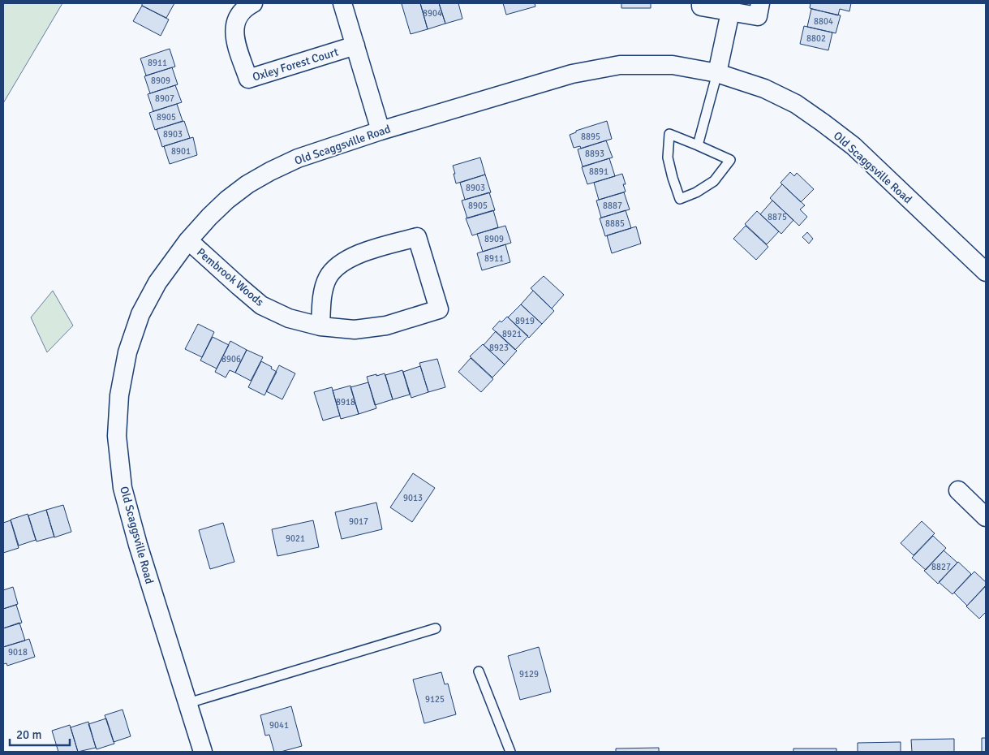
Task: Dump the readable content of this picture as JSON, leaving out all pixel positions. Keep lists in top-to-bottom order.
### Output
{
  "streets": {
    "street": ["Oxley Forest Court", "Old Scaggsville Road", "Pembrook Woods"]
  },
  "crossings": [
    ["Old Scaggsville Road", "Pembrook Woods"]
  ],
  "house_numbers": [
    "8904",
    "8804",
    "8802",
    "8911",
    "8909",
    "8907",
    "8905",
    "8903",
    "8895",
    "8901",
    "8893",
    "8891",
    "8903",
    "8905",
    "8887",
    "8875",
    "8885",
    "8909",
    "8911",
    "8919",
    "8921",
    "8923",
    "8906",
    "8918",
    "9013",
    "9017",
    "9021",
    "8827",
    "9018",
    "9129",
    "9125",
    "9041"
  ],
  "scale_bar": "20 m"
}
